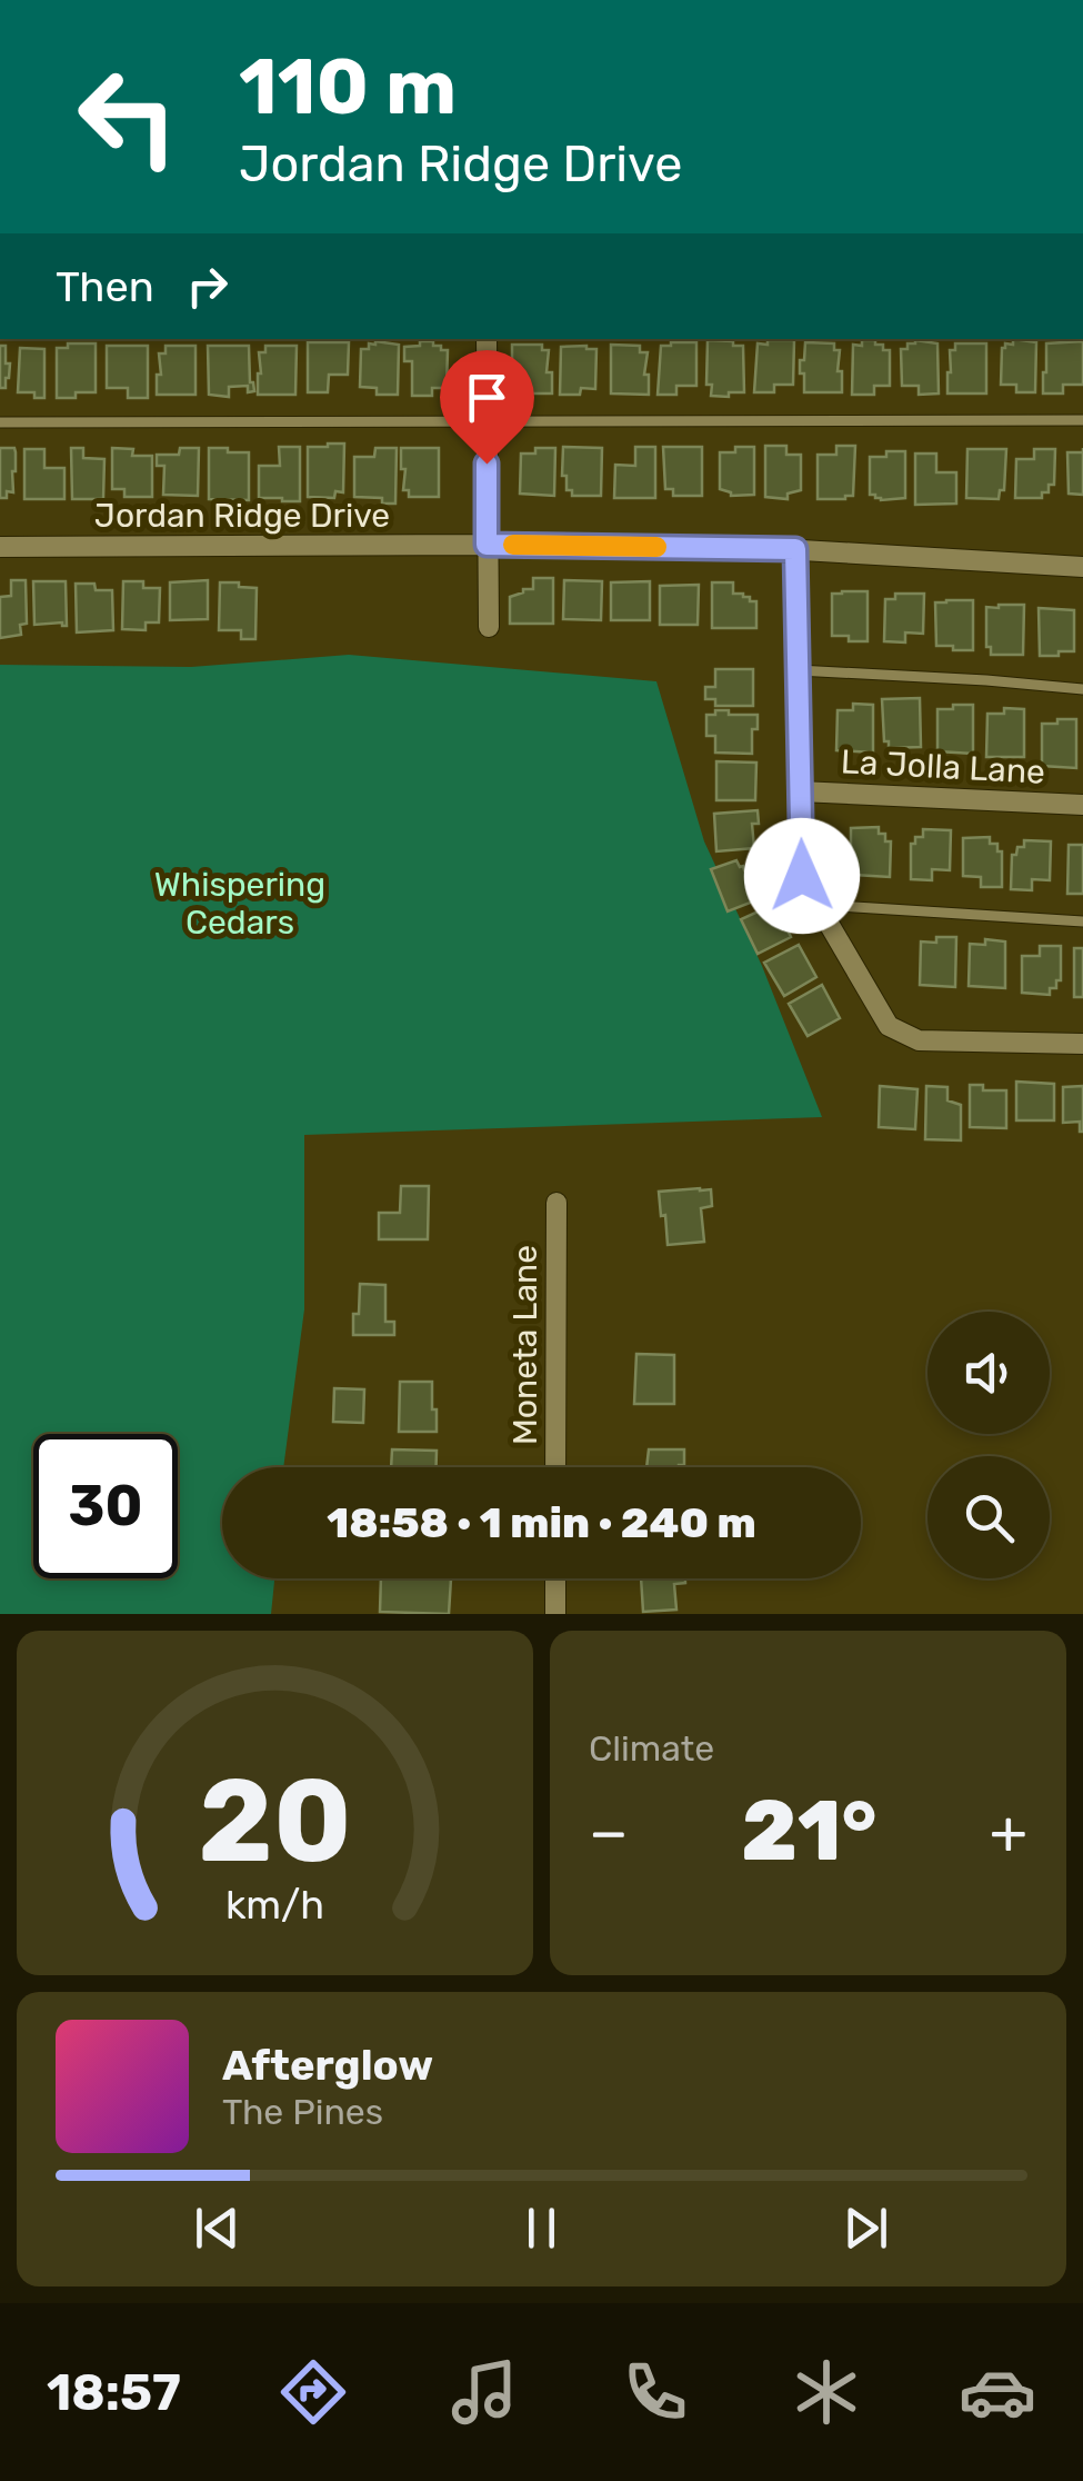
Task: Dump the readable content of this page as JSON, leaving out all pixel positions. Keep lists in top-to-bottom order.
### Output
{
  "streets": {
    "street": ["Jordan Ridge Drive", "La Jolla Lane", "Moneta Lane"]
  },
  "parks": ["Whispering Cedars"],
  "page": {
    "turn": ["110 m", "Jordan Ridge Drive"],
    "then": "Then",
    "limit": "30",
    "trip": "18:58 · 1 min · 240 m",
    "tile": "Climate",
    "heat": ["−", "21°", "+"],
    "song": ["Afterglow", "The Pines"],
    "tabs": "18:57",
    "gauge": ["20", "km/h"]
  }
}
